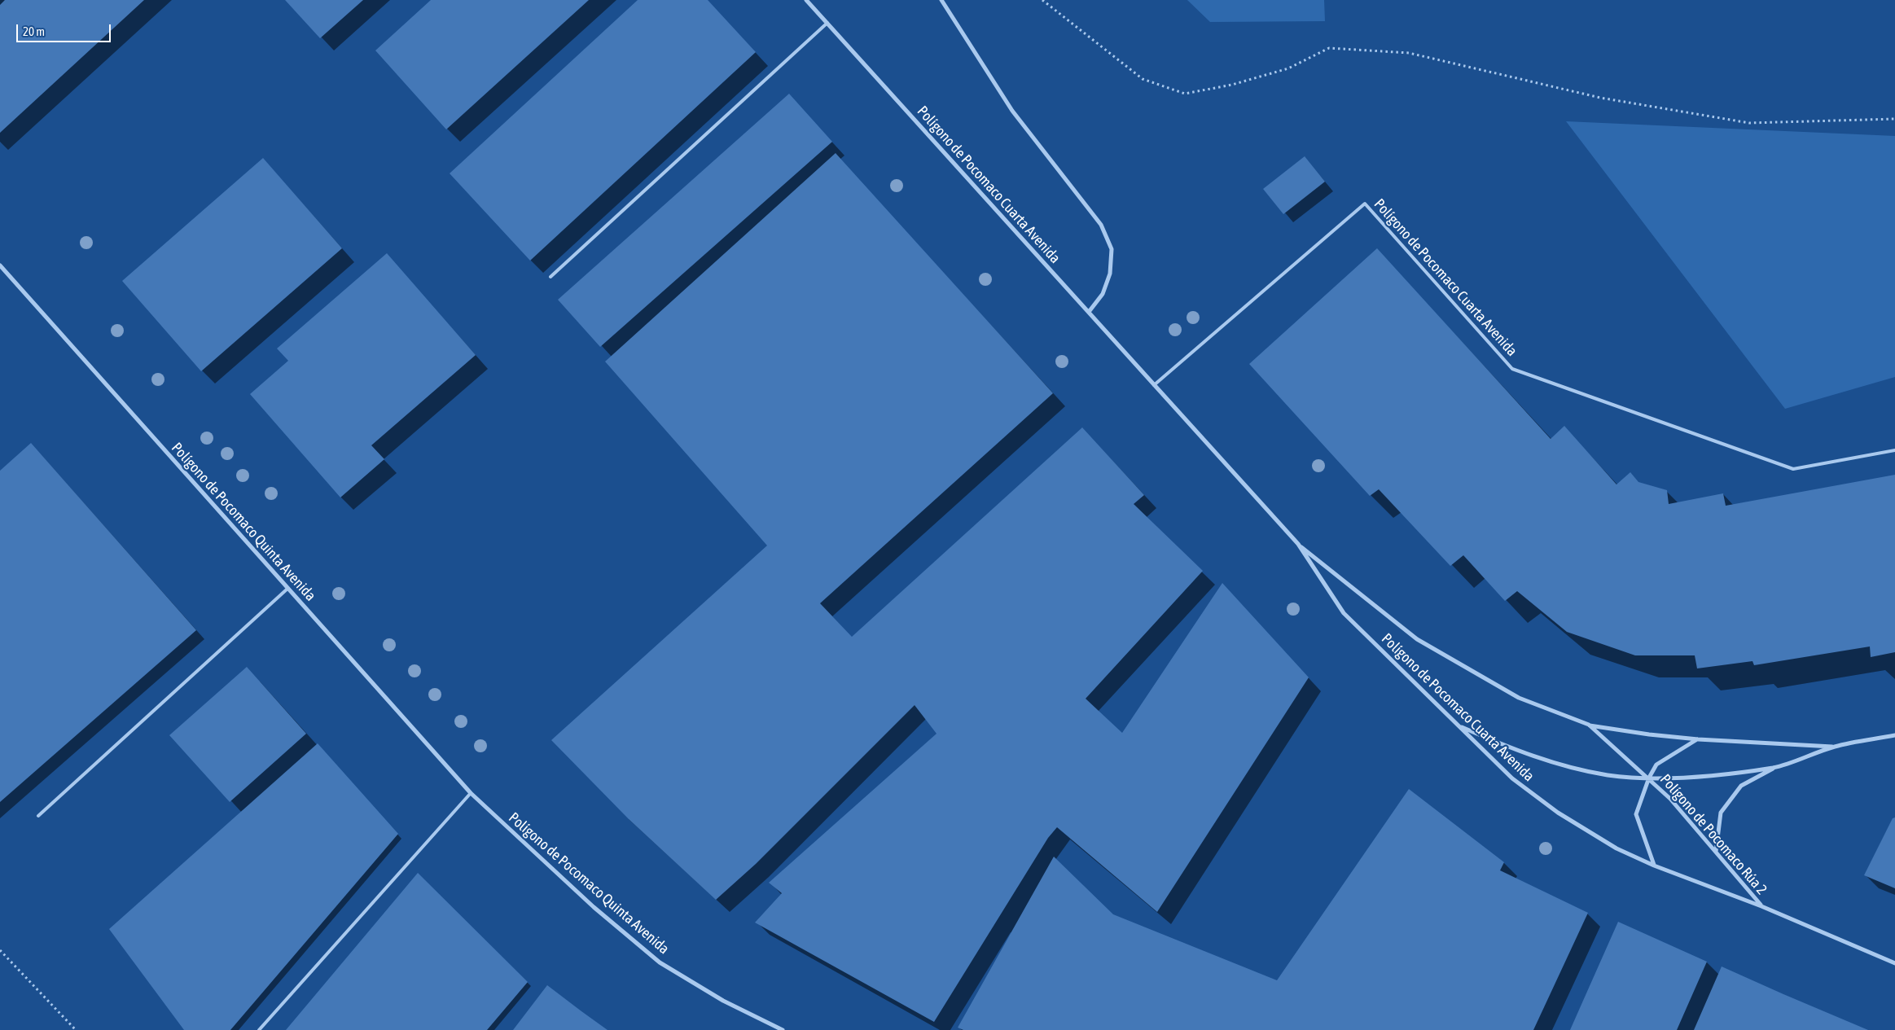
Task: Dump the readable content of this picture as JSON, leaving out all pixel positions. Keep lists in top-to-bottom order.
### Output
{
  "streets": {
    "street": ["Polígono de Pocomaco Cuarta Avenida", "Polígono de Pocomaco Quinta Avenida", "Polígono de Pocomaco Rúa 2"]
  },
  "crossings": [
    ["Polígono de Pocomaco Cuarta Avenida", "Polígono de Pocomaco Rúa 2"]
  ],
  "scale_bar": "20 m"
}
